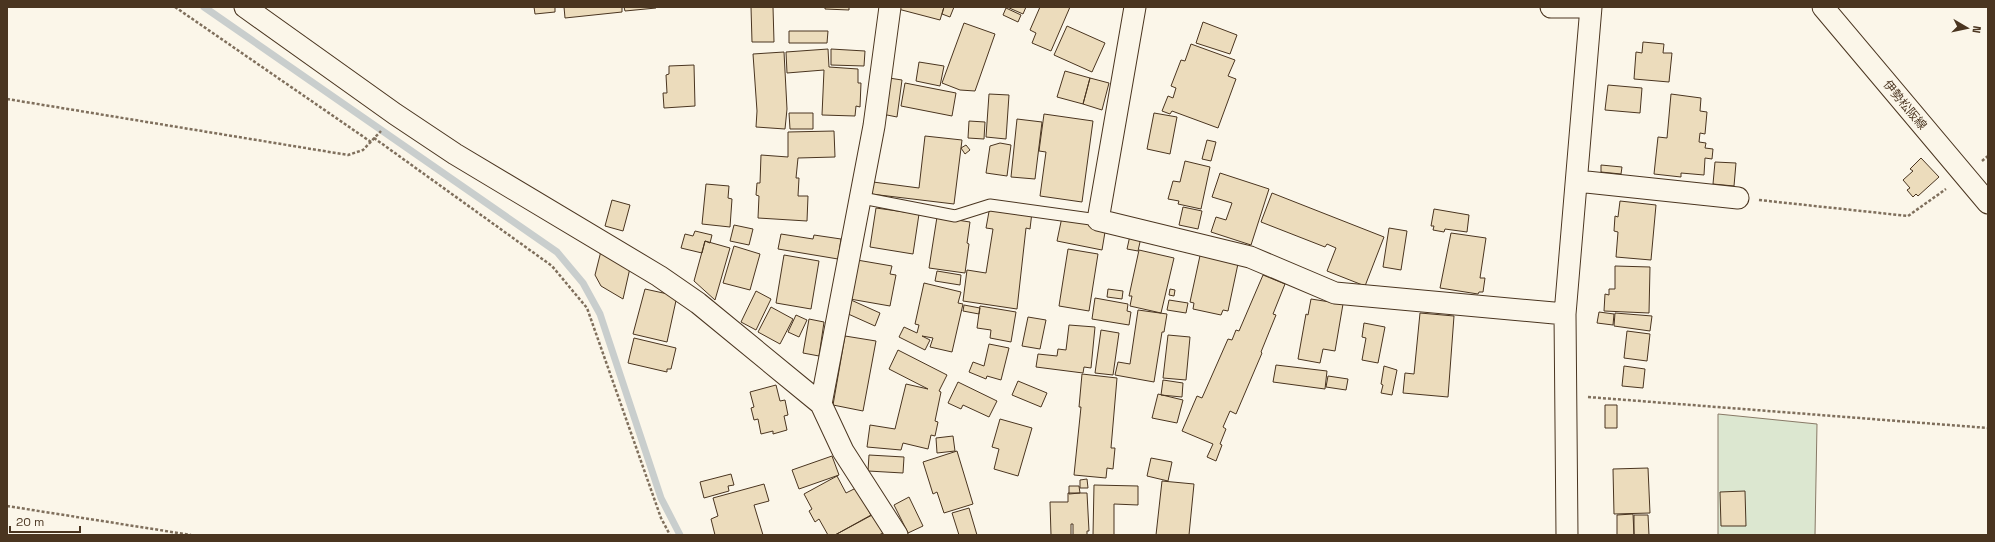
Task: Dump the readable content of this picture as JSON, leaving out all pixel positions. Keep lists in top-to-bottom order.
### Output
{
  "streets": {
    "street": ["伊勢松阪線"]
  },
  "scale_bar": "20 m",
  "north": "right"
}
